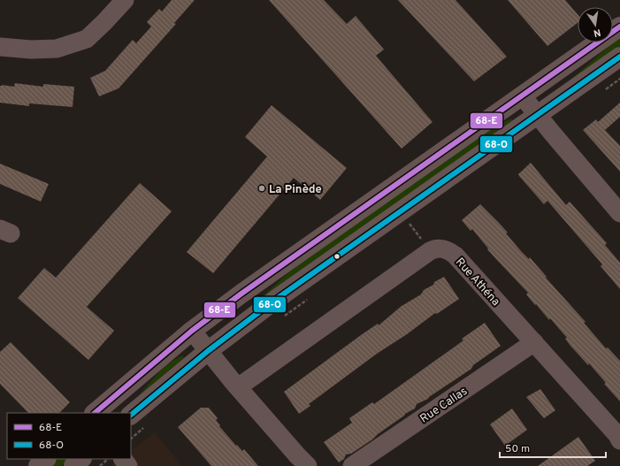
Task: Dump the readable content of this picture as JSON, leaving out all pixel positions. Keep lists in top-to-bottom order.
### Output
{
  "streets": {
    "street": ["Rue Athéna", "Rue Callas"]
  },
  "crossings": [
    ["Rue Athéna", "Rue Callas"]
  ],
  "places": ["La Pinède"],
  "lines": ["transit line 68-E", "transit line 68-O"],
  "legend": ["68-E", "68-O"],
  "scale_bar": "50 m",
  "north": "bottom"
}
